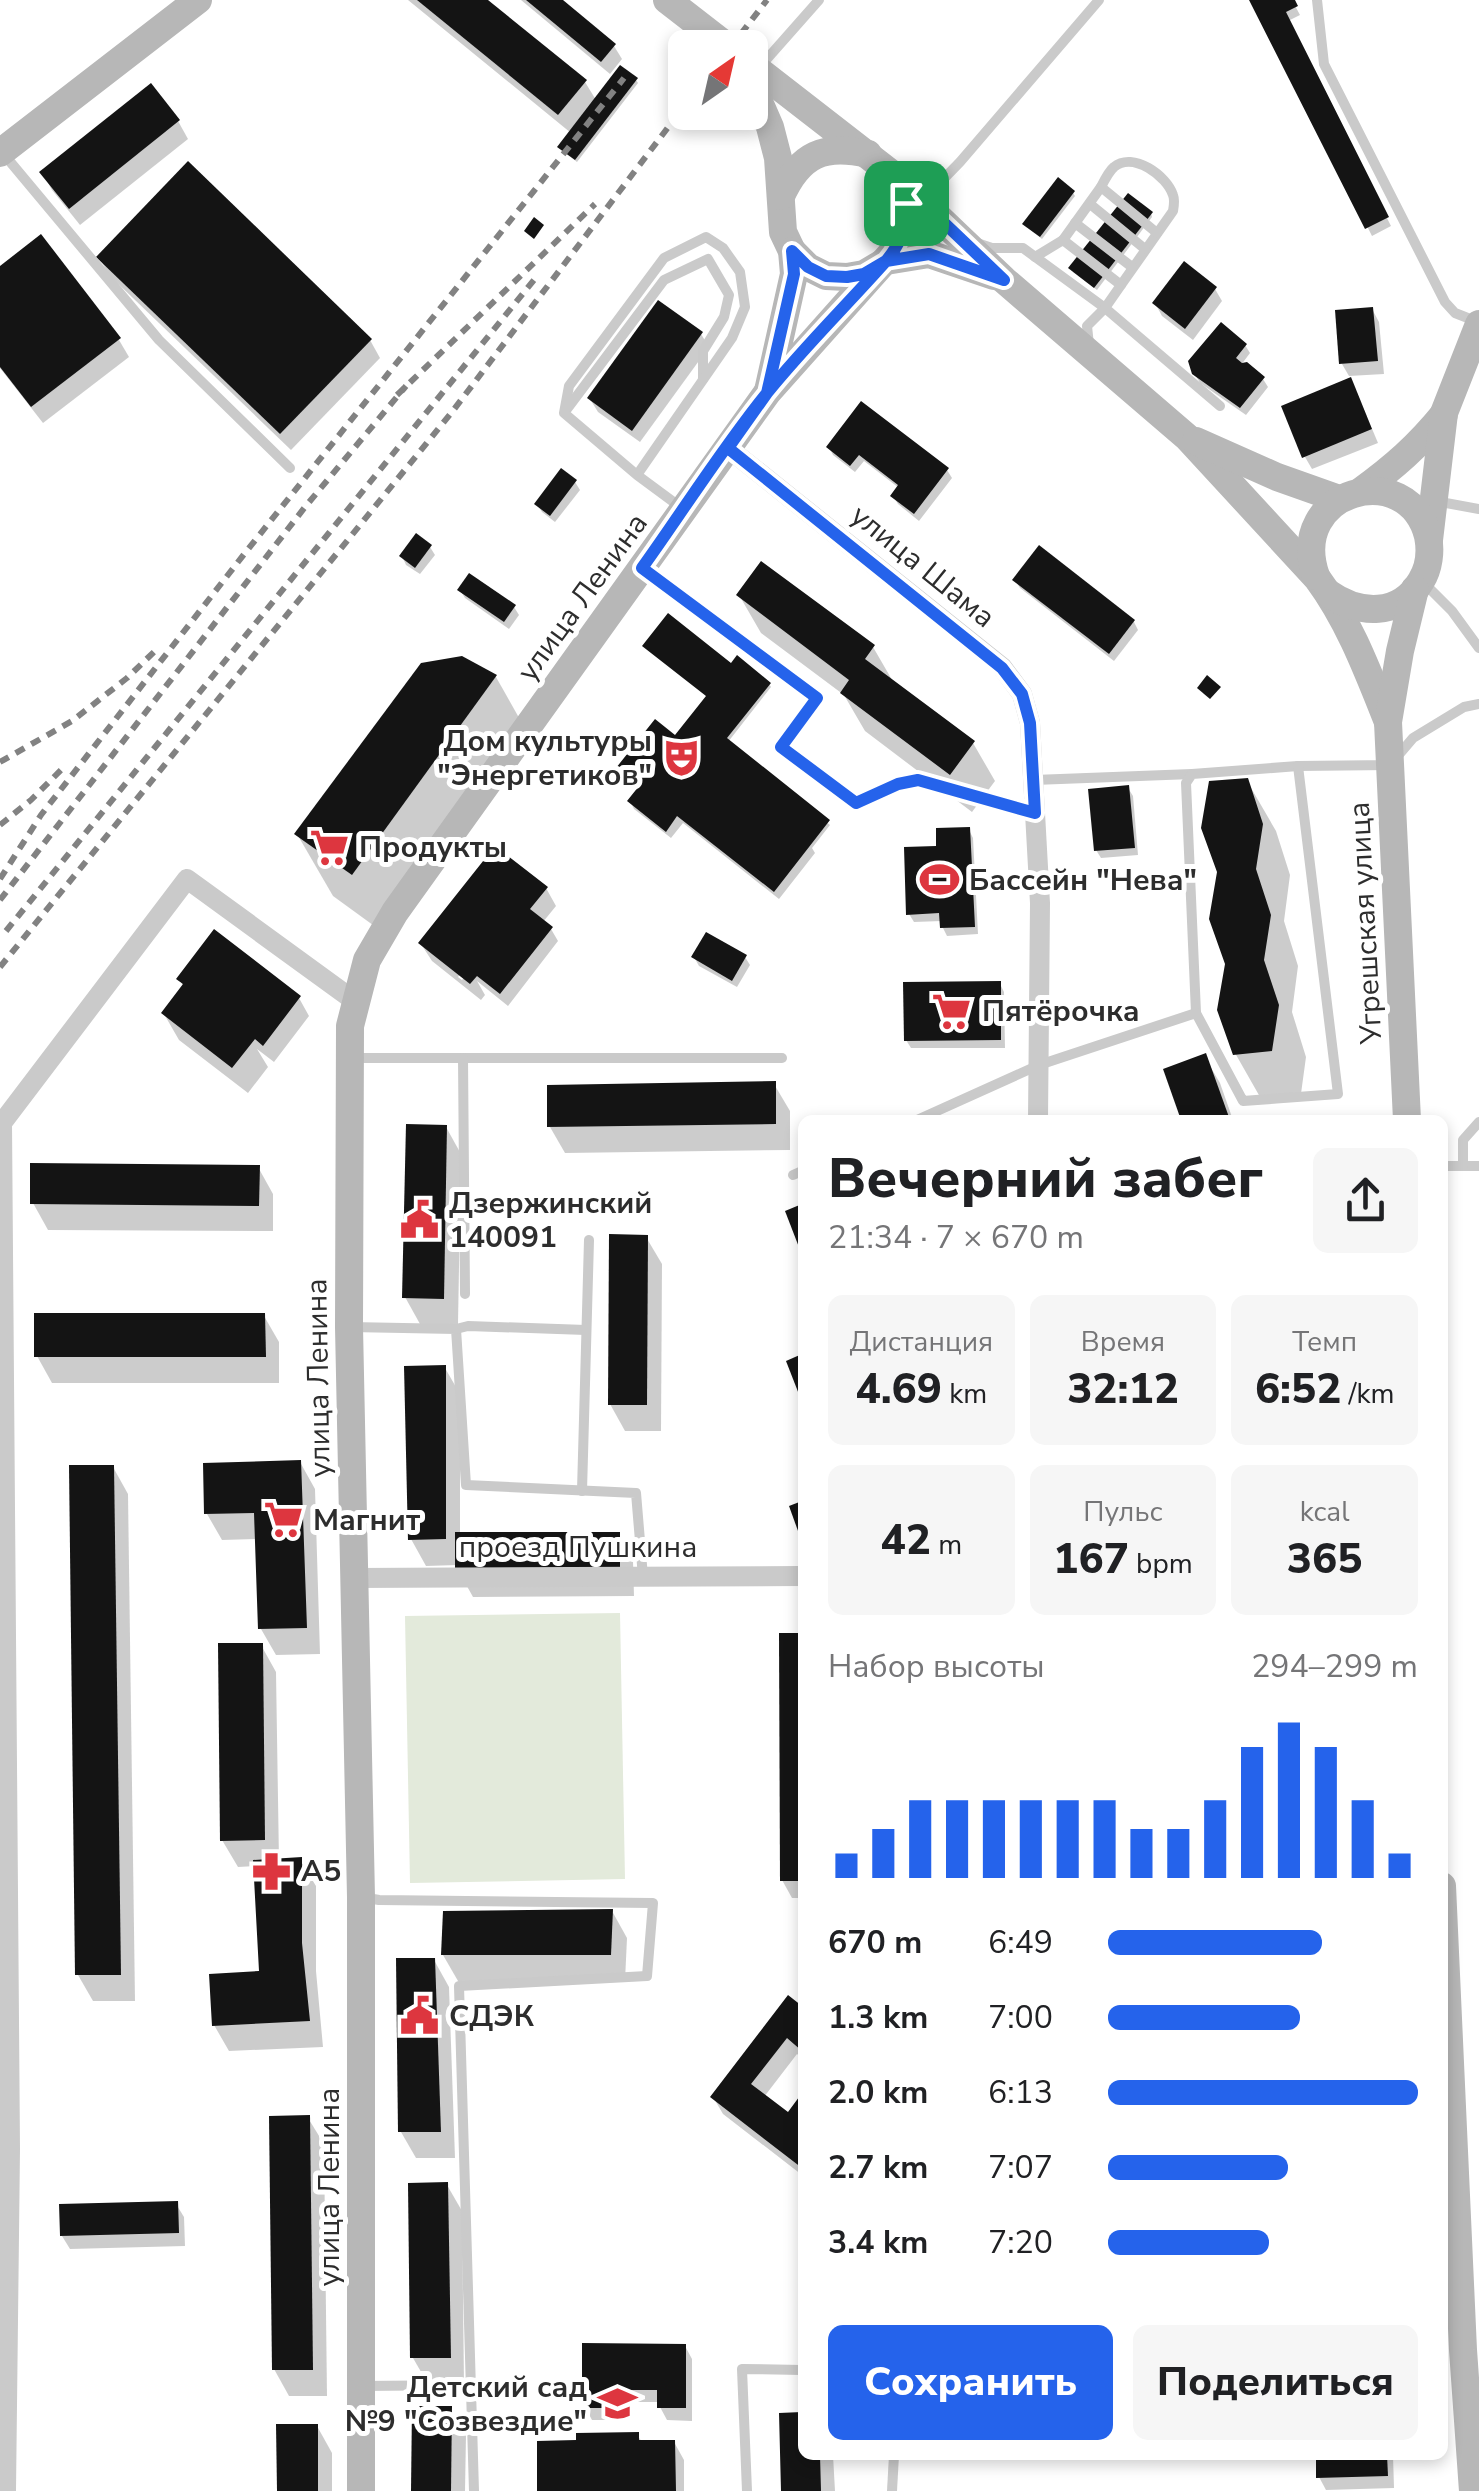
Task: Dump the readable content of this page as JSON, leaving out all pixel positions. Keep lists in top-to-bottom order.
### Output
{
  "streets": {
    "street": [
      "улица Шама",
      "улица Ленина",
      "Угрешская улица",
      "проезд Пушкина"
    ]
  },
  "crossings": [
    ["улица Шама", "улица Ленина"],
    ["улица Ленина", "Угрешская улица"],
    ["улица Ленина", "проезд Пушкина"]
  ],
  "places": {
    "theatre": ["Дом культуры \"Энергетиков\""],
    "supermarket": ["Продукты", "Пятёрочка", "Магнит"],
    "sports": ["Бассейн \"Нева\""],
    "public building": ["Дзержинский 140091", "СДЭК"],
    "pharmacy": ["А5"],
    "school or university": ["Детский сад №9 \"Созвездие\""]
  },
  "north": "top right",
  "page": {
    "heading": ["Вечерний забег", "21:34 · 7 × 670 m"],
    "stats": [
      ["Дистанция", "4.69 km"],
      ["Время", "32:12"],
      ["Темп", "6:52 /km"],
      ["42 m"],
      ["Пульс", "167 bpm"],
      ["kcal", "365"]
    ],
    "chart": ["Набор высоты", "294–299 m"],
    "list": [
      {
        "name": "670 m",
        "note": "6:49"
      },
      {
        "name": "1.3 km",
        "note": "7:00"
      },
      {
        "name": "2.0 km",
        "note": "6:13"
      },
      {
        "name": "2.7 km",
        "note": "7:07"
      },
      {
        "name": "3.4 km",
        "note": "7:20"
      }
    ],
    "buttons": ["Сохранить", "Поделиться"]
  }
}
